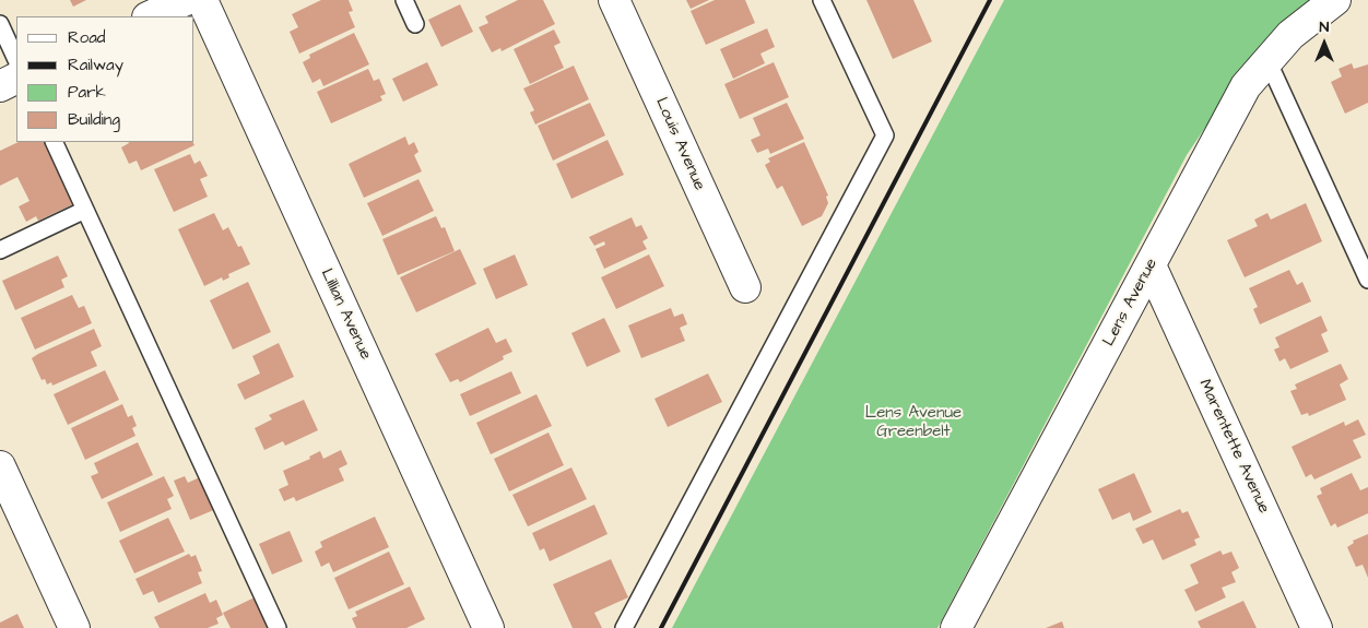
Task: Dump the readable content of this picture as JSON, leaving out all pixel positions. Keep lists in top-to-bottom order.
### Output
{
  "streets": {
    "street": [
      "Louis Avenue",
      "Lens Avenue",
      "Lillian Avenue",
      "Marentette Avenue"
    ]
  },
  "crossings": [
    ["Lens Avenue", "Marentette Avenue"]
  ],
  "parks": ["Lens Avenue Greenbelt"],
  "legend": [
    "Road",
    "Railway",
    "Park",
    "Building"
  ],
  "north": "top"
}
